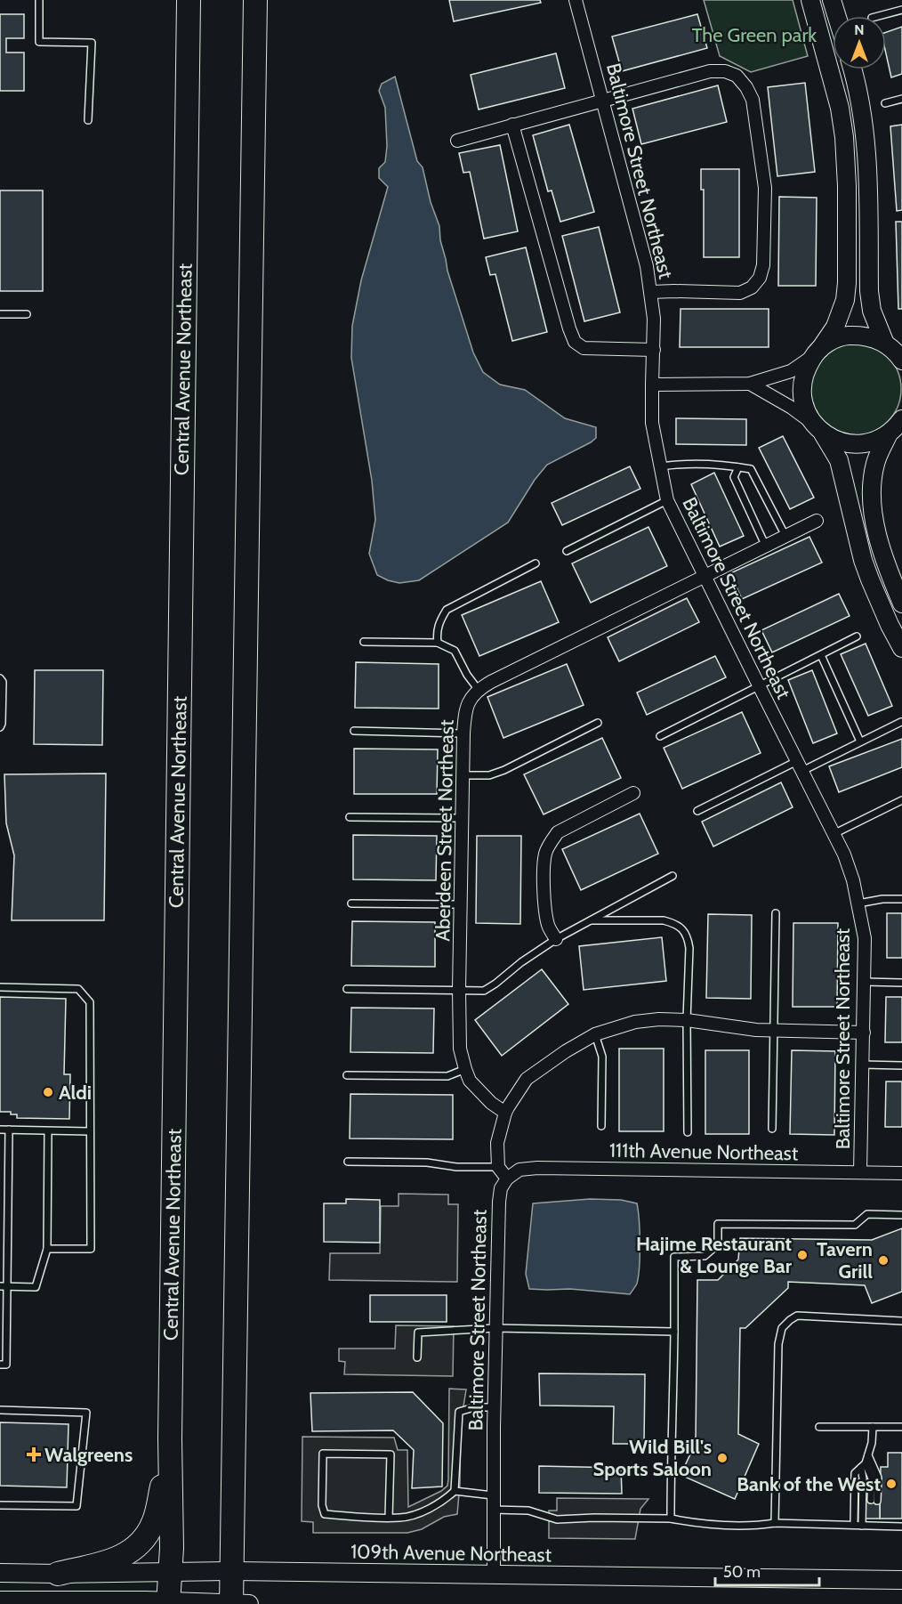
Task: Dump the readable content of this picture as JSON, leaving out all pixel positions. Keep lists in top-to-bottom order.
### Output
{
  "streets": {
    "highway": ["Central Avenue Northeast"],
    "street": [
      "Baltimore Street Northeast",
      "Aberdeen Street Northeast",
      "111th Avenue Northeast",
      "109th Avenue Northeast"
    ]
  },
  "crossings": [
    ["Baltimore Street Northeast", "111th Avenue Northeast"],
    ["Baltimore Street Northeast", "109th Avenue Northeast"],
    ["Central Avenue Northeast", "109th Avenue Northeast"]
  ],
  "parks": ["The Green park"],
  "places": {
    "other": [
      "Aldi",
      "Hajime Restaurant & Lounge Bar",
      "Tavern Grill",
      "Wild Bill's Sports Saloon",
      "Bank of the West"
    ],
    "health": ["Walgreens"]
  },
  "scale_bar": "50 m",
  "north": "top"
}
